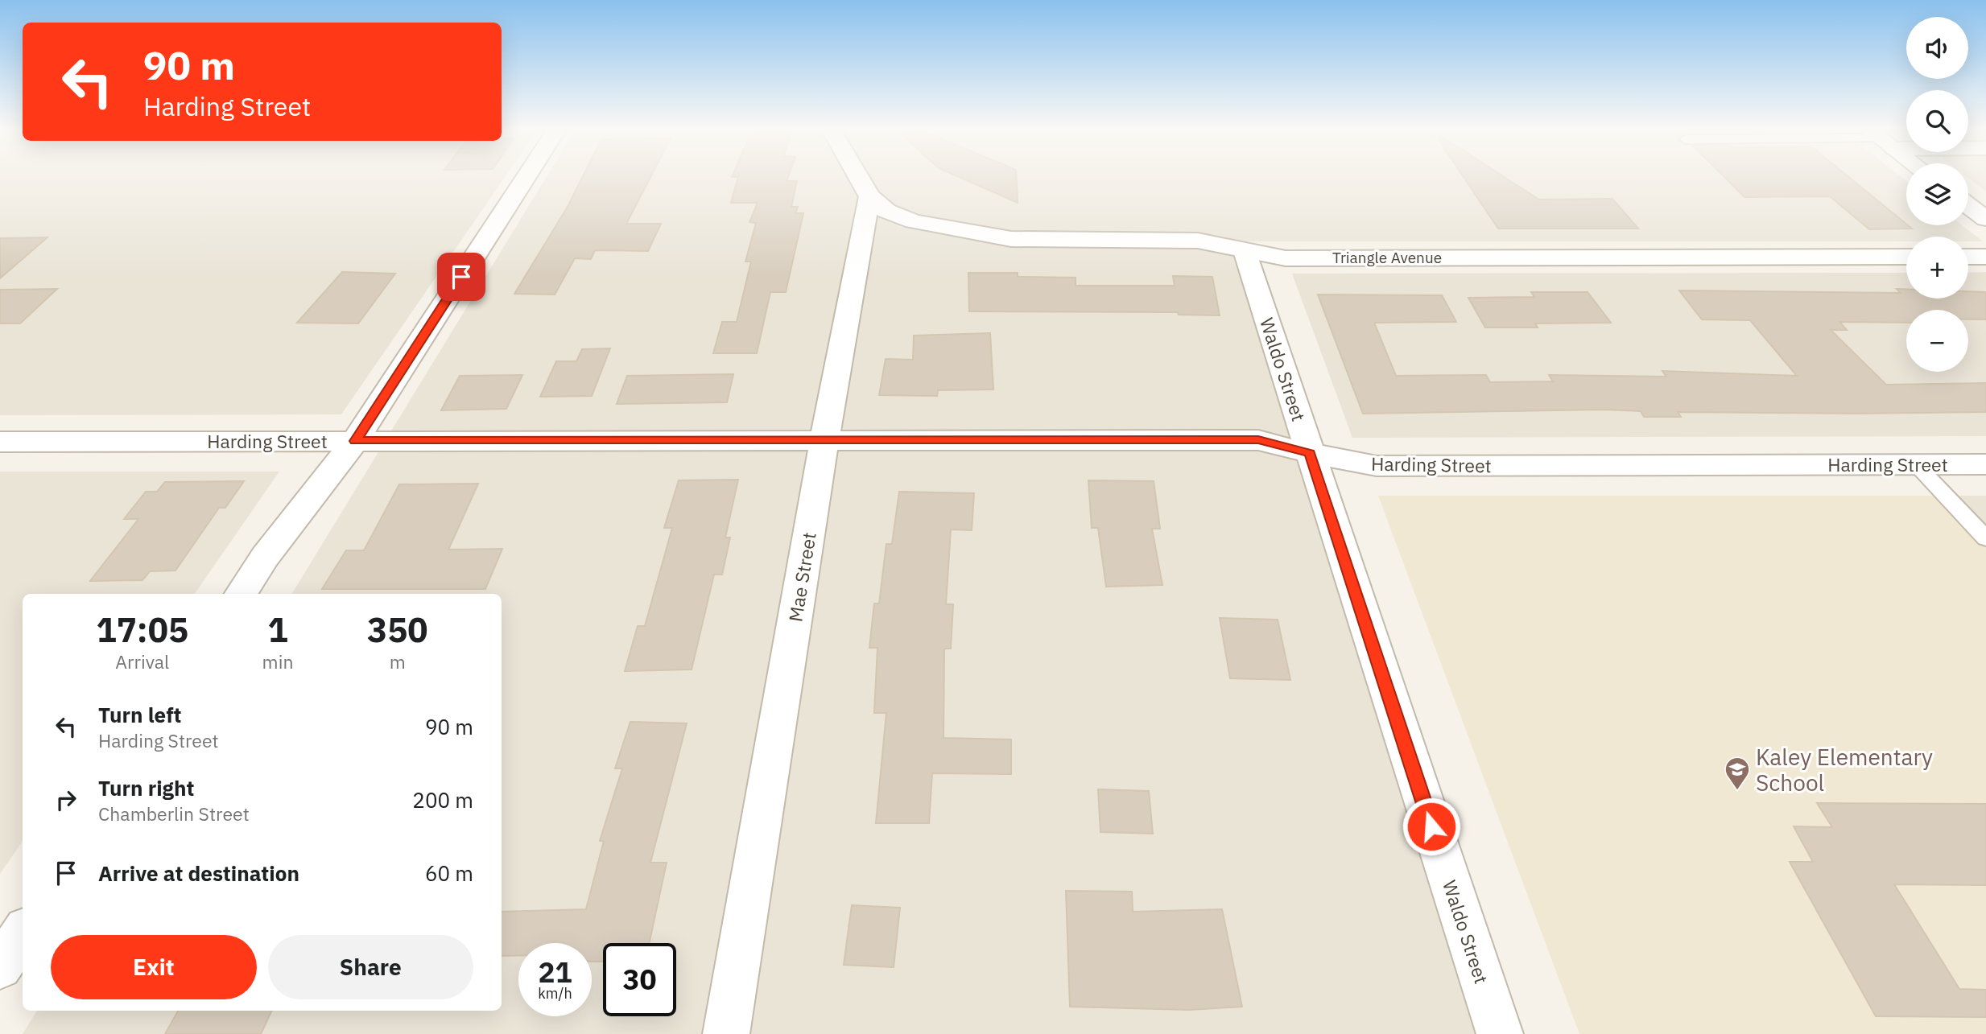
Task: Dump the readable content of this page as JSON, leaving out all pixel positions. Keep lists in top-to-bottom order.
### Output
{
  "streets": {
    "street": [
      "Triangle Avenue",
      "Waldo Street",
      "Harding Street",
      "Mae Street"
    ]
  },
  "crossings": [
    ["Triangle Avenue", "Waldo Street"],
    ["Triangle Avenue", "Mae Street"],
    ["Waldo Street", "Harding Street"],
    ["Harding Street", "Mae Street"]
  ],
  "places": {
    "school or university": ["Kaley Elementary School"]
  },
  "page": {
    "map_buttons": ["+", "−"],
    "turn": ["90 m", "Harding Street"],
    "eta": [
      "17:05",
      "Arrival",
      "1",
      "min",
      "350",
      "m"
    ],
    "list": [
      {
        "name": "Turn left",
        "note": "Harding Street",
        "value": "90 m"
      },
      {
        "name": "Turn right",
        "note": "Chamberlin Street",
        "value": "200 m"
      },
      {
        "name": "Arrive at destination",
        "value": "60 m"
      }
    ],
    "buttons": ["Exit", "Share"],
    "speed": "21 km/h",
    "limit": "30"
  }
}
